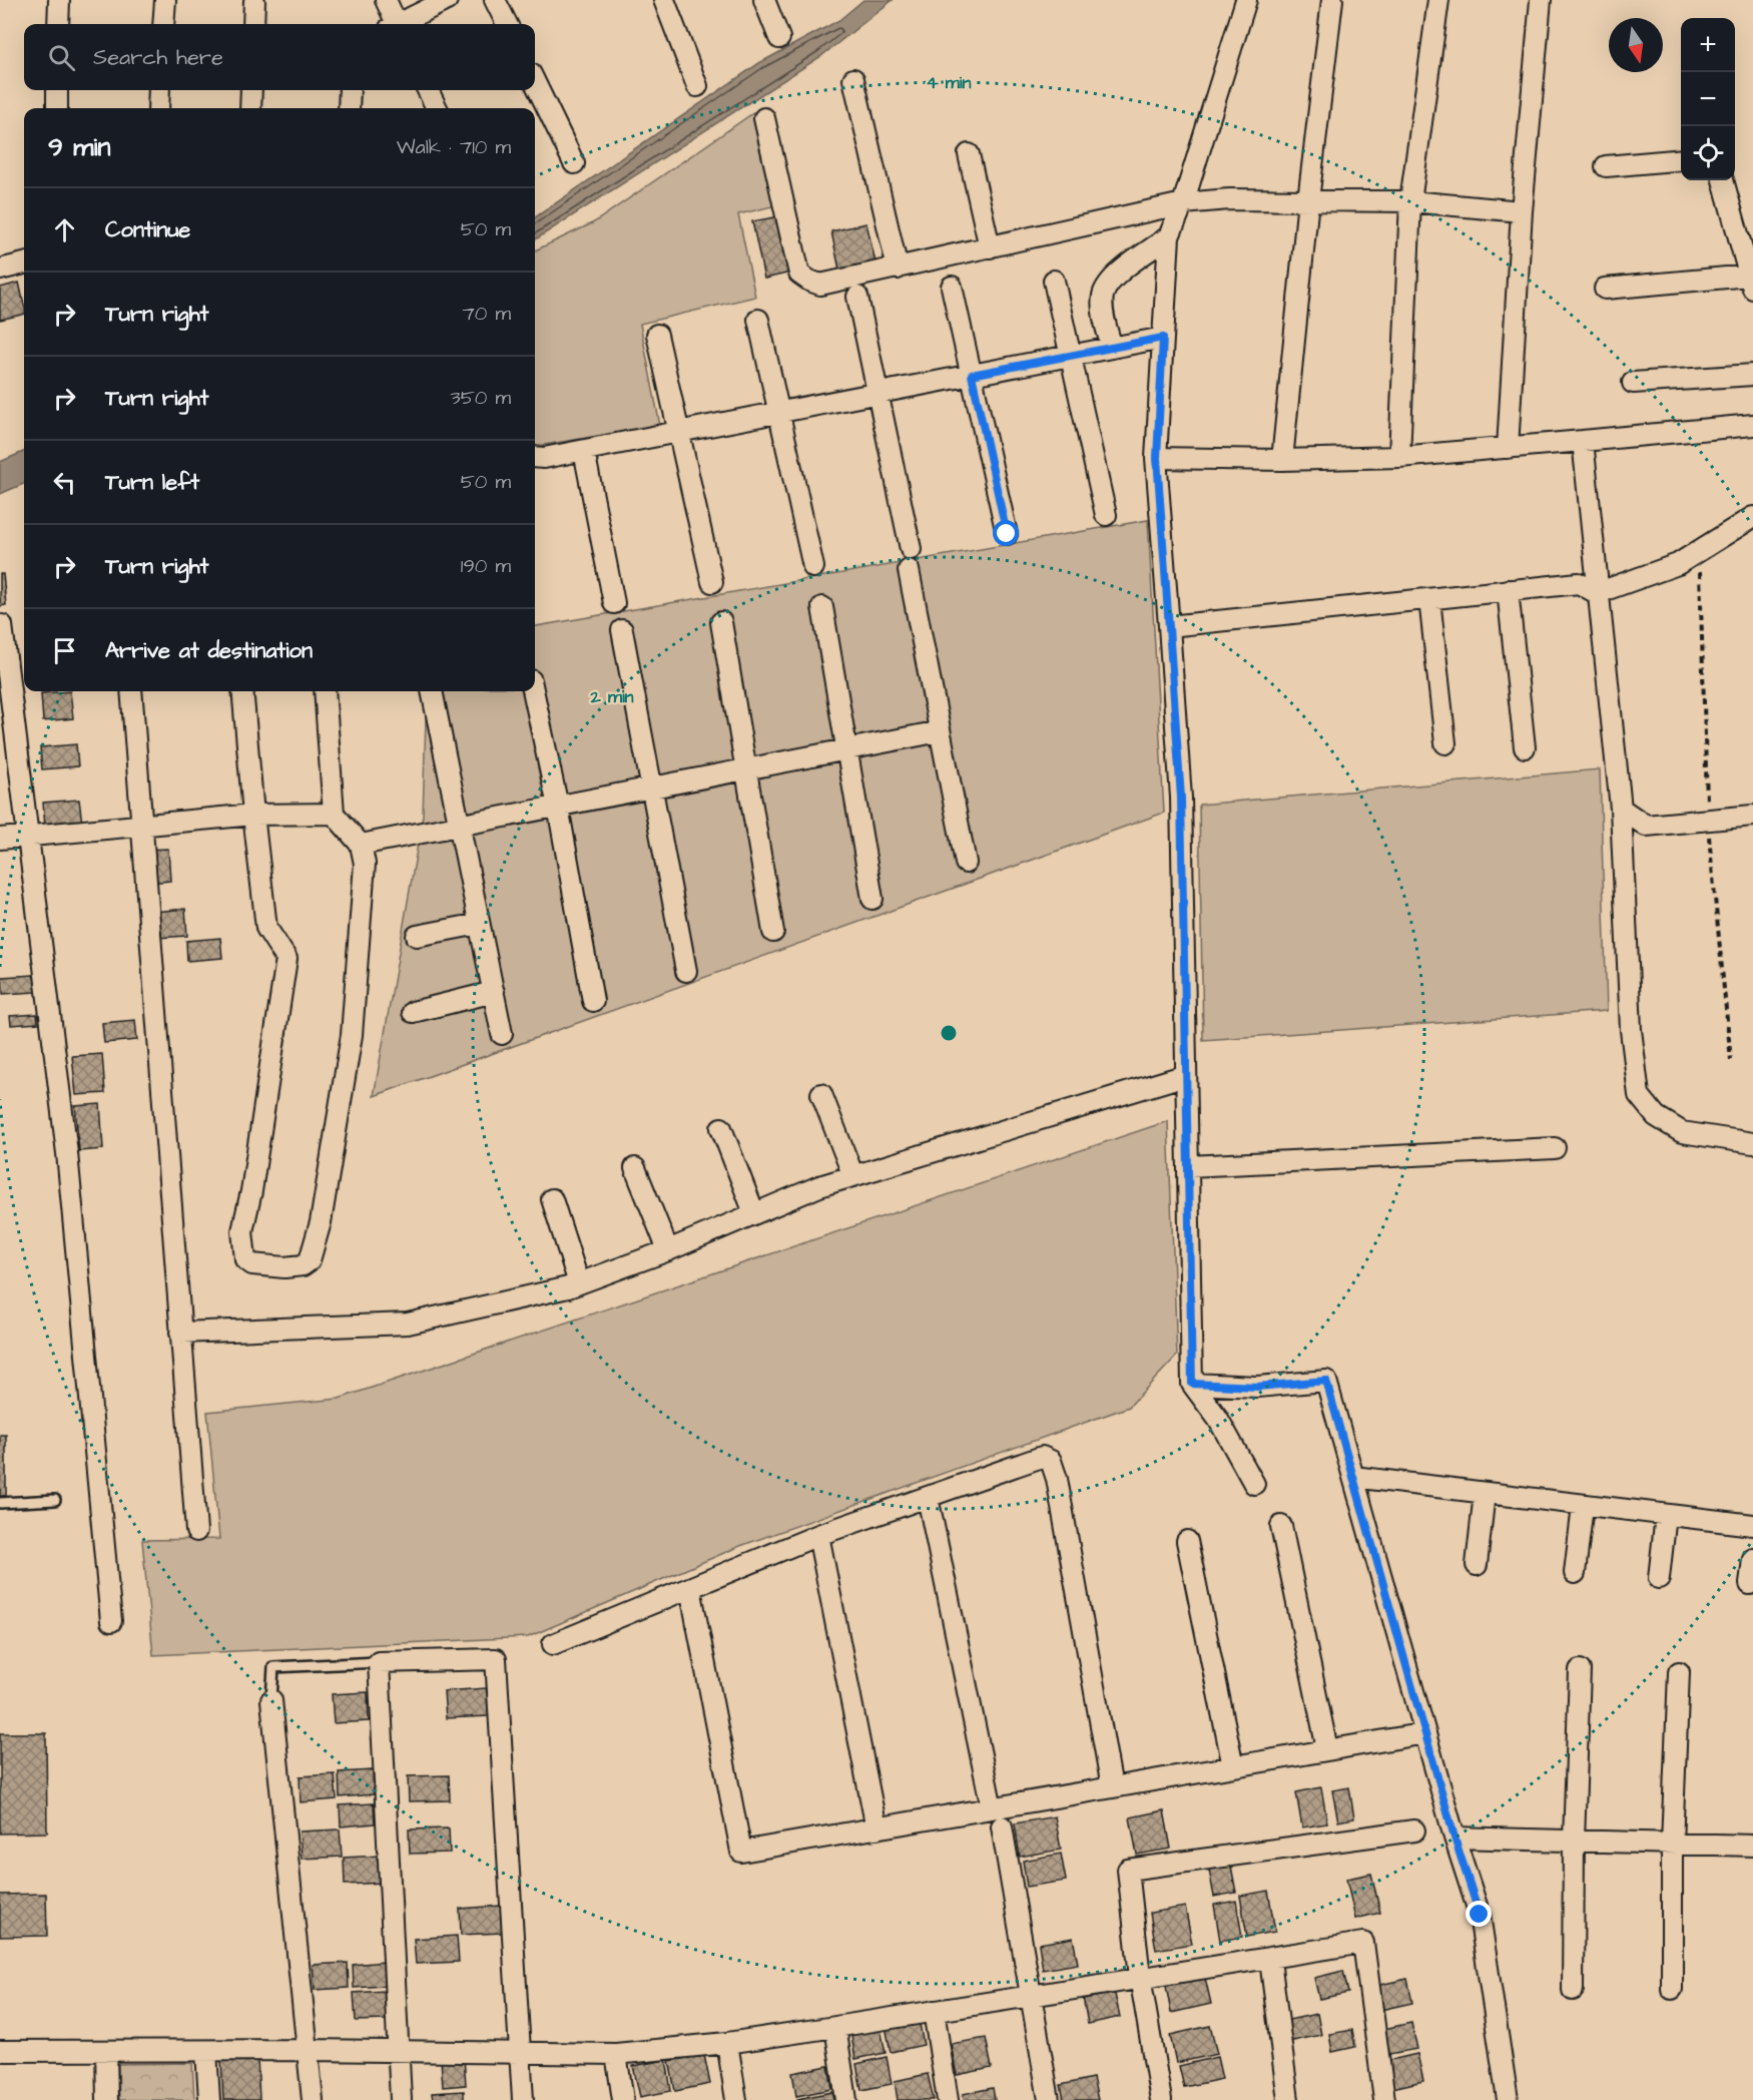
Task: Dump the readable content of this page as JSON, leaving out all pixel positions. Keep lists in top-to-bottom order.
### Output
{
  "north": "bottom",
  "page": {
    "map_buttons": ["+", "−"],
    "search": "Search here",
    "heading": ["9 min", "Walk · 710 m"],
    "list": [
      ["Continue", "50 m"],
      ["Turn right", "70 m"],
      ["Turn right", "350 m"],
      ["Turn left", "50 m"],
      ["Turn right", "190 m"],
      "Arrive at destination"
    ]
  },
  "rings": ["4 min", "2 min"]
}
